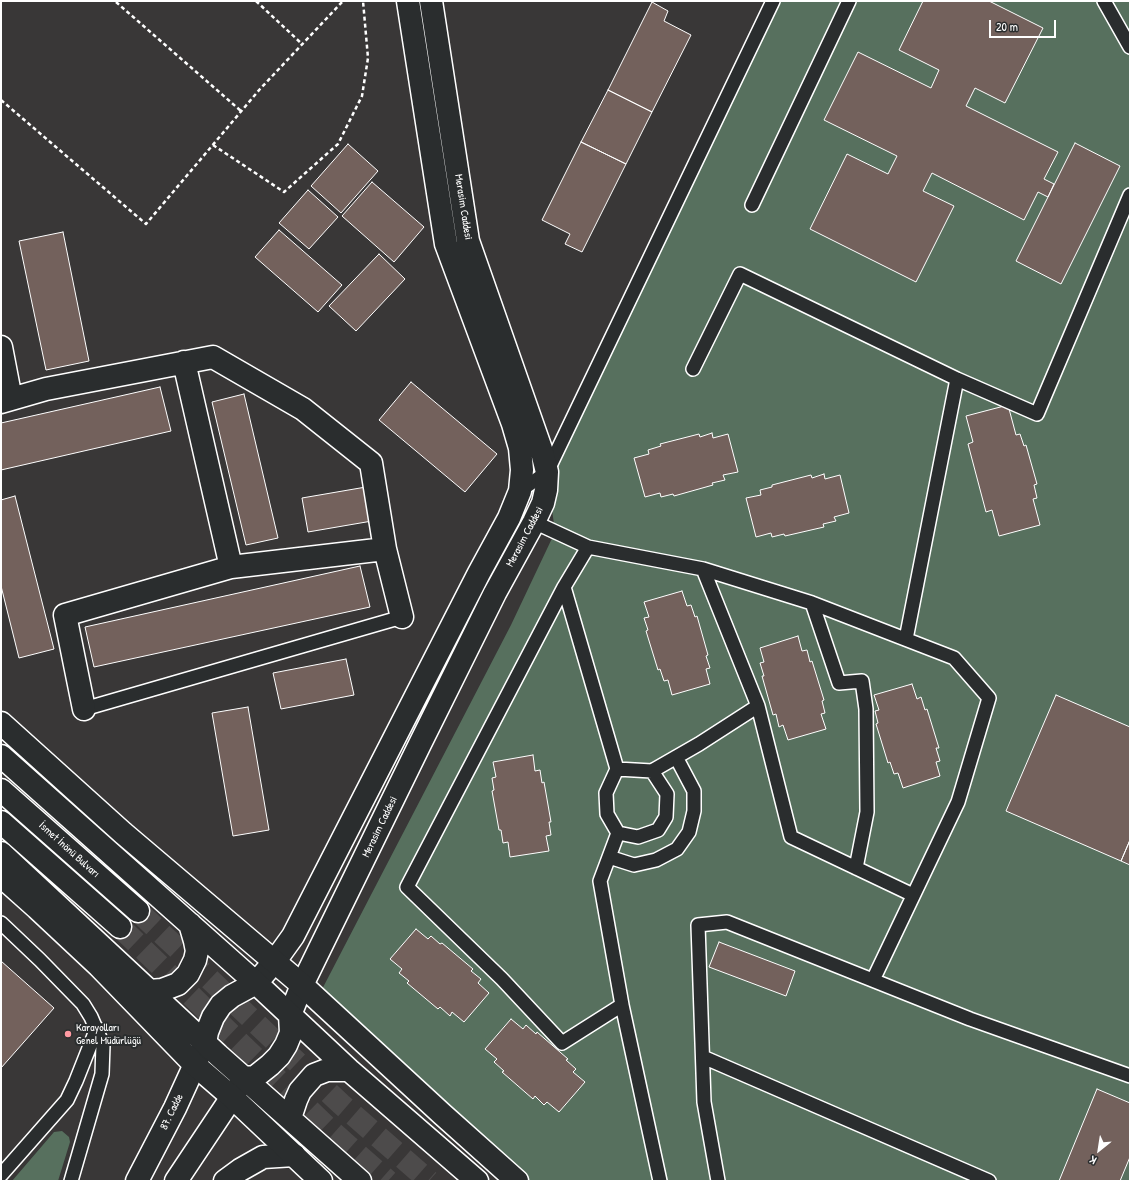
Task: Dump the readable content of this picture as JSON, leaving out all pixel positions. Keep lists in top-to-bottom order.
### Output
{
  "streets": {
    "street": ["Merasim Caddesi", "İsmet İnönü Bulvarı", "87. Cadde"]
  },
  "crossings": [
    ["Merasim Caddesi", "87. Cadde"]
  ],
  "places": ["Karayolları Genel Müdürlüğü"],
  "scale_bar": "20 m",
  "north": "bottom left"
}
